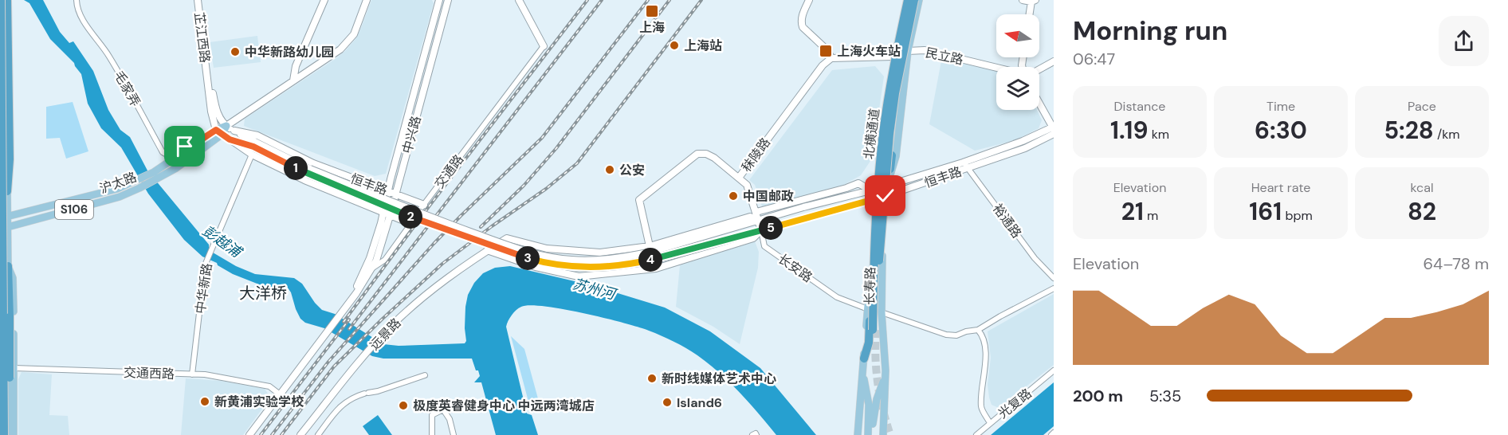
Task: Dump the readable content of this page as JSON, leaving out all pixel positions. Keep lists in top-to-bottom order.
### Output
{
  "streets": {
    "highway": ["北横通道"],
    "main road": [
      "芷江西路",
      "民立路",
      "中兴路",
      "秣陵路",
      "交通路",
      "恒丰路",
      "沪太路",
      "S106",
      "长安路",
      "长寿路",
      "远景路"
    ],
    "street": [
      "毛家弄",
      "裕通路",
      "中华新路",
      "交通西路",
      "光复路"
    ]
  },
  "crossings": [
    ["芷江西路", "恒丰路"],
    ["芷江西路", "沪太路"],
    ["民立路", "秣陵路"],
    ["民立路", "长寿路"],
    ["毛家弄", "沪太路"],
    ["中兴路", "交通路"],
    ["中兴路", "恒丰路"],
    ["秣陵路", "长安路"],
    ["秣陵路", "远景路"],
    ["交通路", "恒丰路"],
    ["交通路", "交通西路"],
    ["恒丰路", "沪太路"],
    ["恒丰路", "裕通路"],
    ["恒丰路", "长安路"],
    ["恒丰路", "长寿路"],
    ["恒丰路", "中华新路"],
    ["恒丰路", "远景路"],
    ["长安路", "长寿路"],
    ["长安路", "远景路"],
    ["中华新路", "交通西路"]
  ],
  "districts": ["大洋桥"],
  "water": ["彭越浦", "苏州河"],
  "places": {
    "transit": ["上海", "上海火车站"],
    "other": [
      "上海站",
      "中华新路幼儿园",
      "公安",
      "中国邮政",
      "新时线媒体艺术中心",
      "新黄浦实验学校",
      "Island6",
      "极度英睿健身中心 中远两湾城店"
    ]
  },
  "north": "left",
  "page": {
    "heading": ["Morning run", "06:47"],
    "stats": [
      ["Distance", "1.19 km"],
      ["Time", "6:30"],
      ["Pace", "5:28 /km"],
      ["Elevation", "21 m"],
      ["Heart rate", "161 bpm"],
      ["kcal", "82"]
    ],
    "pins": [
      "1",
      "2",
      "5",
      "3",
      "4"
    ],
    "chart": ["Elevation", "64–78 m"],
    "list": [
      {
        "name": "200 m",
        "note": "5:35"
      }
    ]
  }
}
